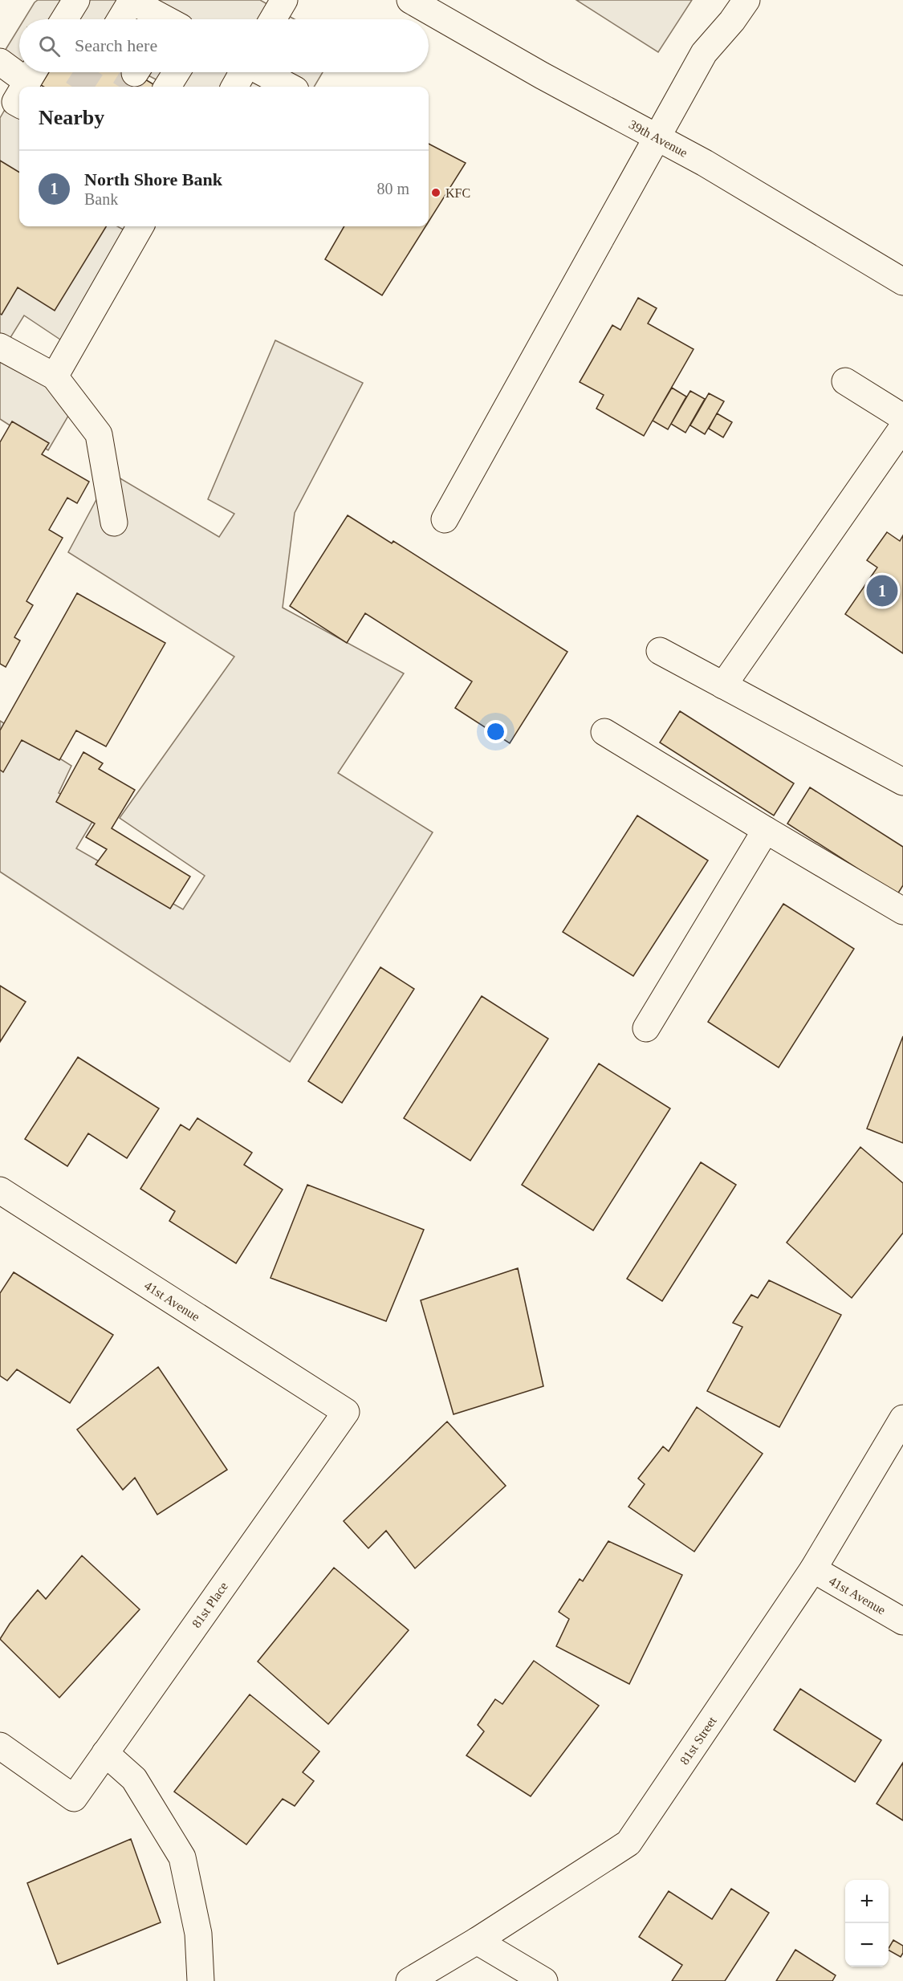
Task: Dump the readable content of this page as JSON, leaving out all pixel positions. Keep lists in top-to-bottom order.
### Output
{
  "streets": {
    "street": [
      "39th Avenue",
      "41st Avenue",
      "81st Place",
      "81st Street"
    ]
  },
  "crossings": [
    ["41st Avenue", "81st Place"],
    ["41st Avenue", "81st Street"]
  ],
  "places": ["KFC"],
  "page": {
    "search": "Search here",
    "heading": "Nearby",
    "list": [
      {
        "mark": "1",
        "name": "North Shore Bank",
        "note": "Bank",
        "value": "80 m"
      }
    ],
    "pins": "1",
    "map_buttons": ["+", "−"]
  }
}
